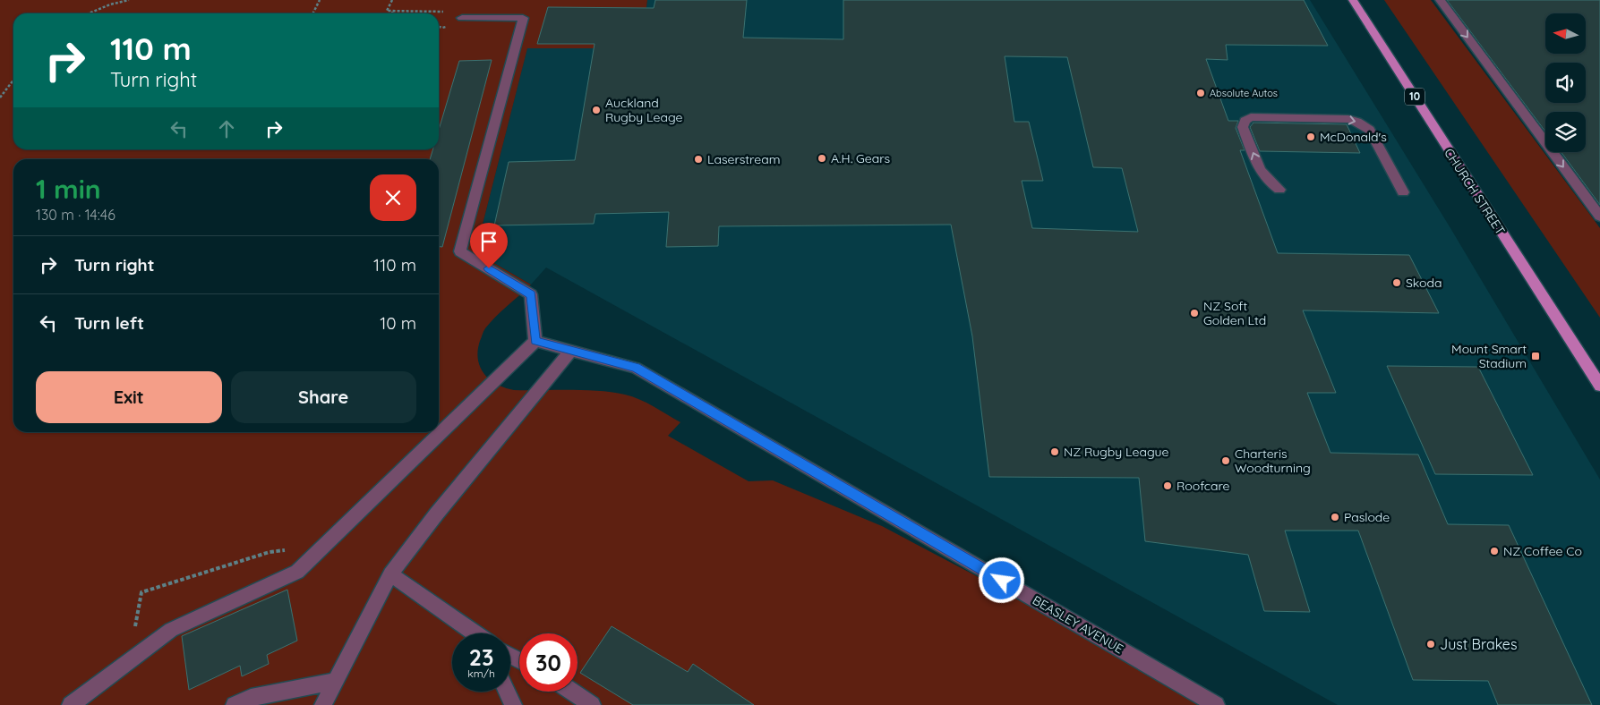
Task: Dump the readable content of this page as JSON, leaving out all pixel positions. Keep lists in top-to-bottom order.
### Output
{
  "streets": {
    "main road": ["10", "CHURCH STREET"],
    "street": ["BEASLEY AVENUE"]
  },
  "places": {
    "other": [
      "Absolute Autos",
      "Auckland Rugby Leage",
      "McDonald's",
      "A.H. Gears",
      "Laserstream",
      "Skoda",
      "NZ Soft Golden Ltd",
      "NZ Rugby League",
      "Charteris Woodturning",
      "Roofcare",
      "Paslode",
      "NZ Coffee Co",
      "Just Brakes"
    ],
    "transit": ["Mount Smart Stadium"]
  },
  "north": "left",
  "page": {
    "turn": ["110 m", "Turn right"],
    "heading": ["1 min", "130 m · 14:46"],
    "list": [
      {
        "name": "Turn right",
        "value": "110 m"
      },
      {
        "name": "Turn left",
        "value": "10 m"
      }
    ],
    "buttons": ["Exit", "Share"],
    "speed": "23 km/h",
    "limit": "30"
  }
}
